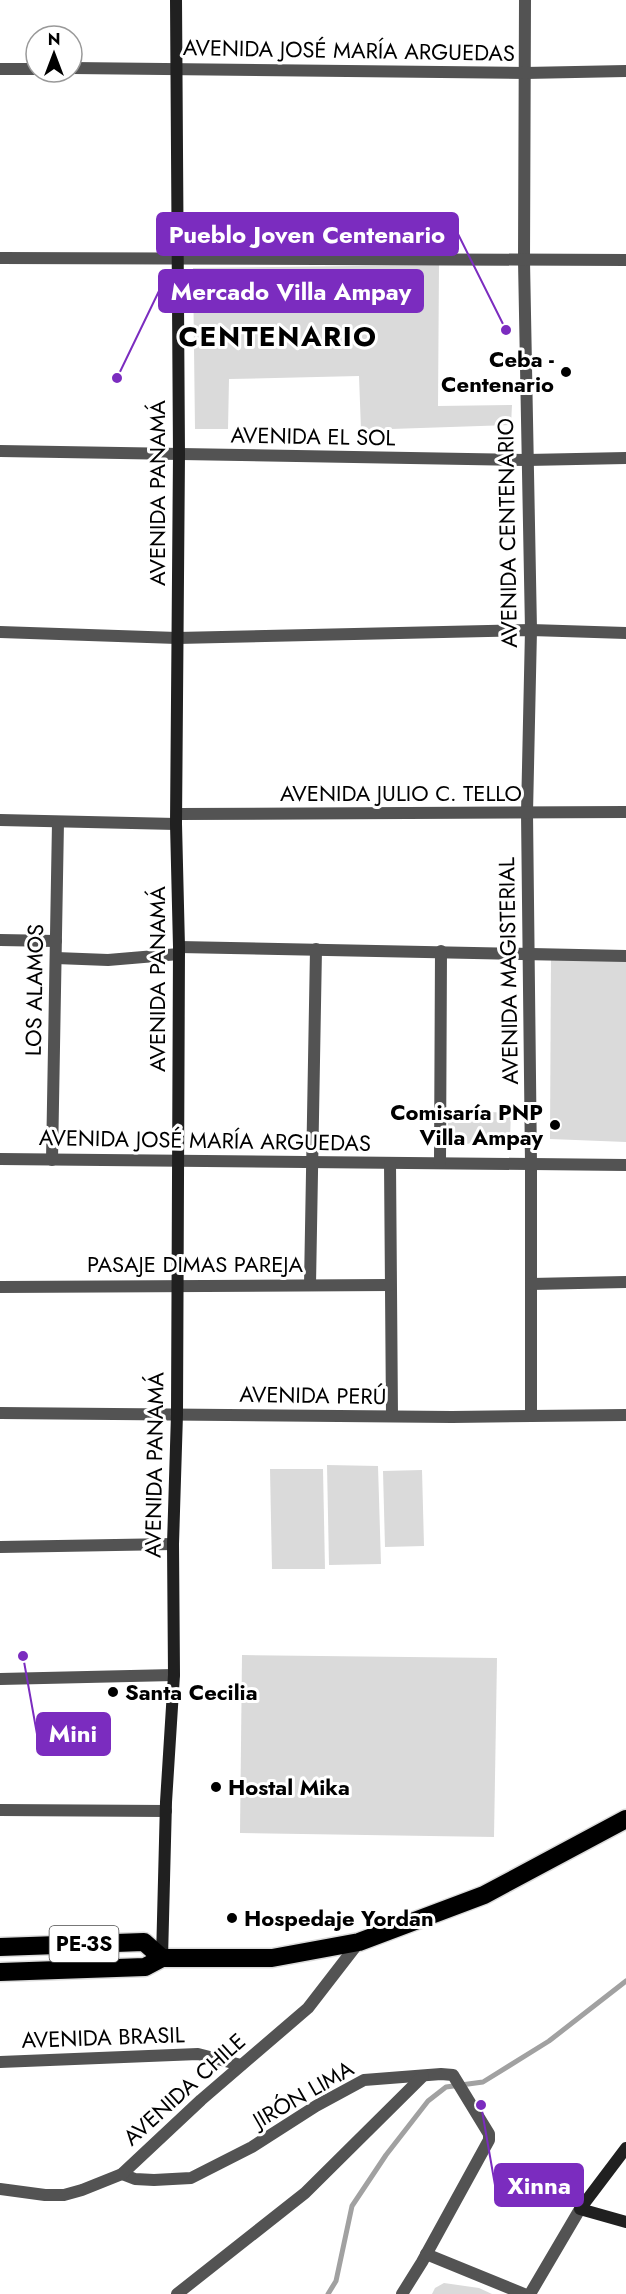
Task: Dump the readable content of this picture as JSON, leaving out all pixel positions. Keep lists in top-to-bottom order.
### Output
{
  "streets": {
    "highway": ["PE-3S"],
    "street": [
      "AVENIDA JOSÉ MARÍA ARGUEDAS",
      "AVENIDA EL SOL",
      "AVENIDA PANAMÁ",
      "AVENIDA CENTENARIO",
      "AVENIDA JULIO C. TELLO",
      "AVENIDA MAGISTERIAL",
      "LOS ALAMOS",
      "PASAJE DIMAS PAREJA",
      "AVENIDA PERÚ",
      "AVENIDA BRASIL",
      "AVENIDA CHILE",
      "JIRÓN LIMA"
    ]
  },
  "crossings": [
    ["AVENIDA JOSÉ MARÍA ARGUEDAS", "AVENIDA PANAMÁ"],
    ["AVENIDA JOSÉ MARÍA ARGUEDAS", "AVENIDA CENTENARIO"],
    ["AVENIDA JOSÉ MARÍA ARGUEDAS", "AVENIDA MAGISTERIAL"],
    ["AVENIDA JOSÉ MARÍA ARGUEDAS", "LOS ALAMOS"],
    ["AVENIDA EL SOL", "AVENIDA PANAMÁ"],
    ["AVENIDA EL SOL", "AVENIDA CENTENARIO"],
    ["AVENIDA PANAMÁ", "AVENIDA JULIO C. TELLO"],
    ["AVENIDA PANAMÁ", "PASAJE DIMAS PAREJA"],
    ["AVENIDA PANAMÁ", "AVENIDA PERÚ"],
    ["AVENIDA PANAMÁ", "PE-3S"],
    ["AVENIDA CENTENARIO", "AVENIDA JULIO C. TELLO"],
    ["AVENIDA CENTENARIO", "AVENIDA MAGISTERIAL"],
    ["AVENIDA JULIO C. TELLO", "AVENIDA MAGISTERIAL"],
    ["AVENIDA JULIO C. TELLO", "LOS ALAMOS"],
    ["AVENIDA MAGISTERIAL", "AVENIDA PERÚ"],
    ["PE-3S", "AVENIDA CHILE"],
    ["AVENIDA BRASIL", "AVENIDA CHILE"],
    ["AVENIDA CHILE", "JIRÓN LIMA"]
  ],
  "districts": ["CENTENARIO"],
  "places": [
    "Pueblo Joven Centenario",
    "Ceba - Centenario",
    "Mercado Villa Ampay",
    "Comisaría PNP Villa Ampay",
    "Mini",
    "Santa Cecilia",
    "Hostal Mika",
    "Hospedaje Yordan",
    "Xinna"
  ],
  "north": "top"
}
